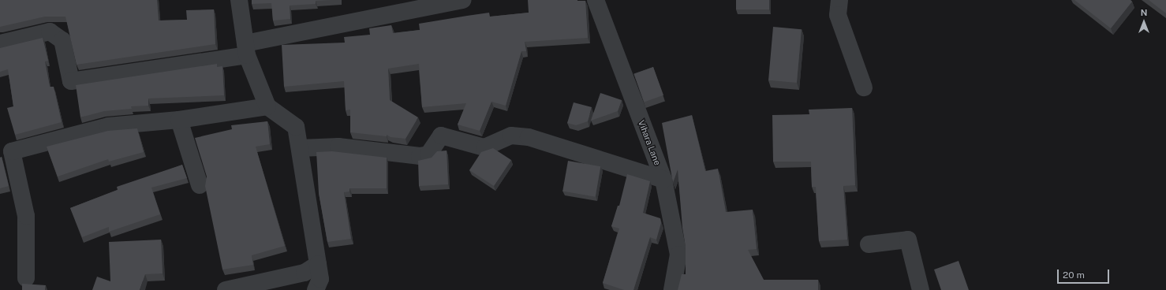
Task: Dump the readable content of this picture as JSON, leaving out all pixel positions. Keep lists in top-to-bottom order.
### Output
{
  "streets": {
    "street": ["Vihara Lane"]
  },
  "scale_bar": "20 m",
  "north": "top"
}
